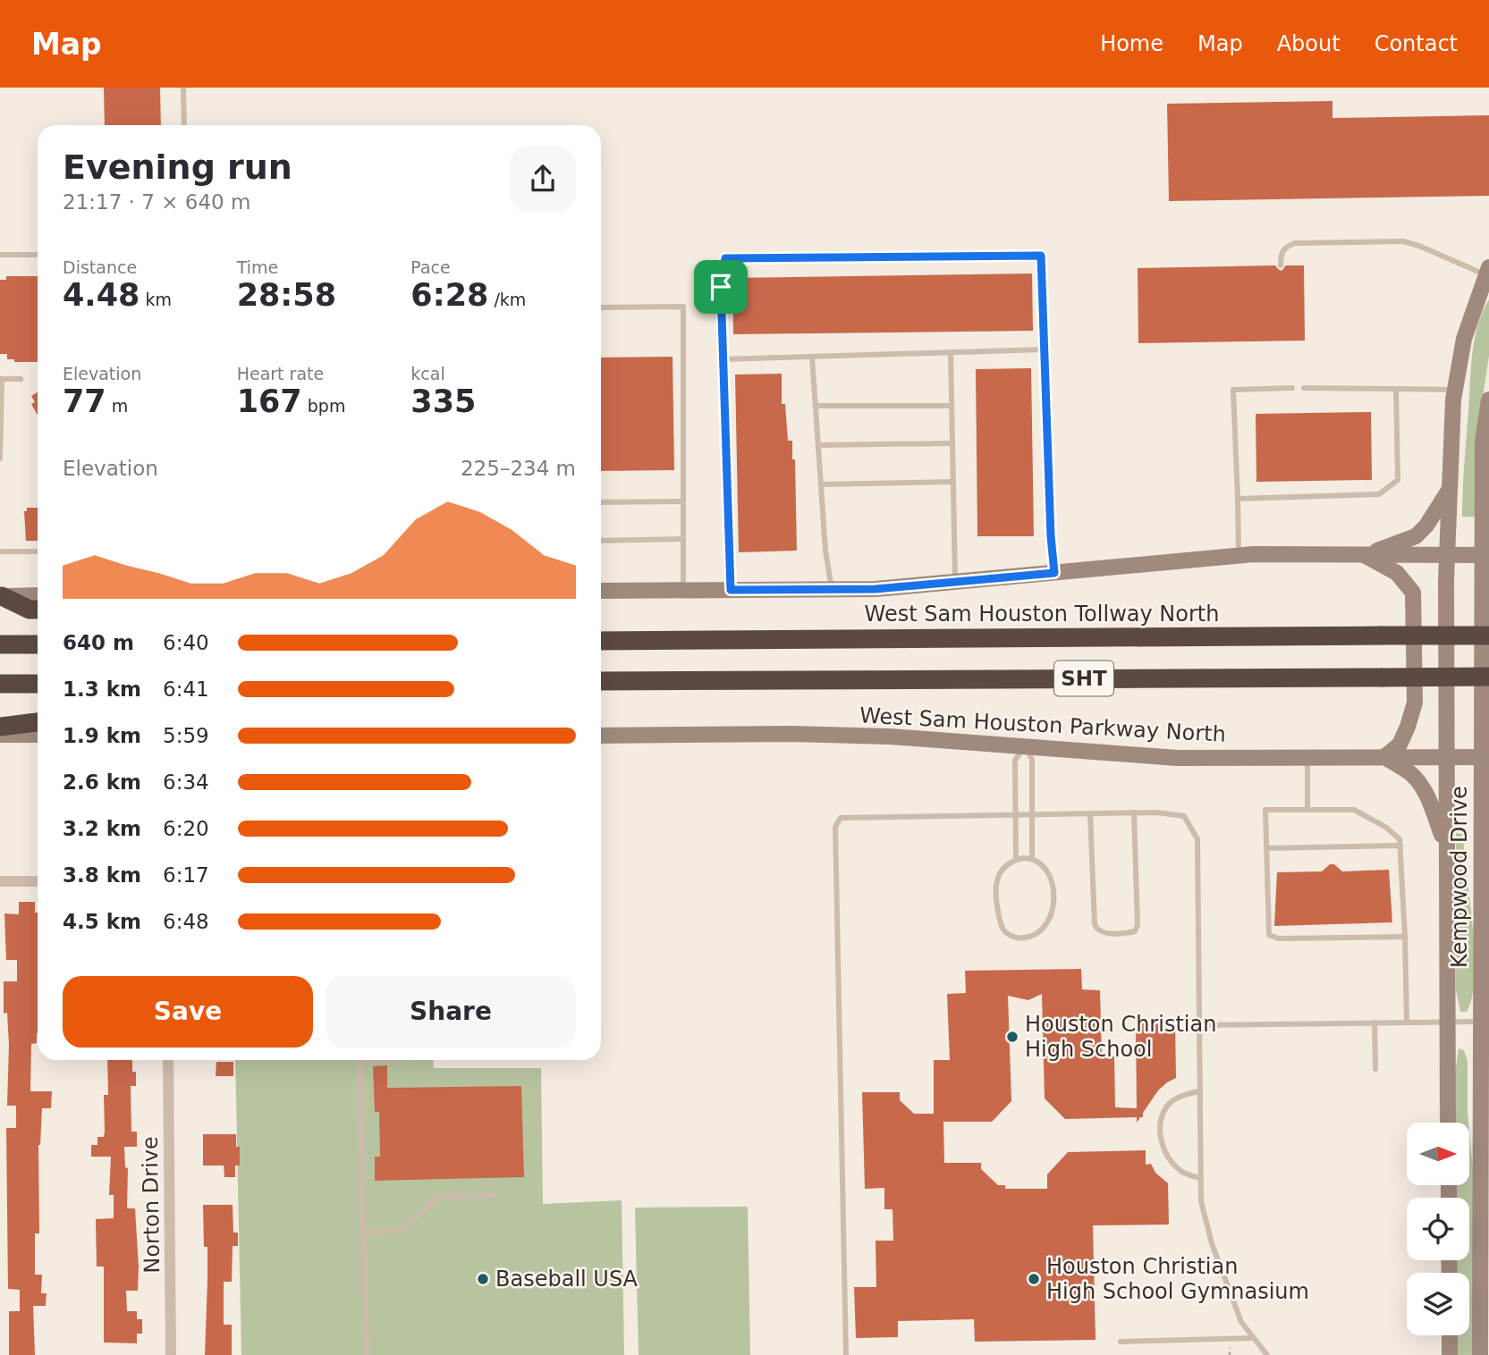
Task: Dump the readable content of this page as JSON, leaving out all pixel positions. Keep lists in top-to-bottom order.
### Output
{
  "streets": {
    "highway": ["West Sam Houston Tollway North", "SHT"],
    "main road": ["West Sam Houston Parkway North", "Kempwood Drive"],
    "street": ["Norton Drive"]
  },
  "crossings": [
    ["West Sam Houston Parkway North", "Kempwood Drive"]
  ],
  "places": ["Houston Christian High School", "Baseball USA", "Houston Christian High School Gymnasium"],
  "north": "right",
  "page": {
    "header": "Map",
    "nav": [
      "Home",
      "Map",
      "About",
      "Contact"
    ],
    "heading": ["Evening run", "21:17 · 7 × 640 m"],
    "stats": [
      ["Distance", "4.48 km"],
      ["Time", "28:58"],
      ["Pace", "6:28 /km"],
      ["Elevation", "77 m"],
      ["Heart rate", "167 bpm"],
      ["kcal", "335"]
    ],
    "chart": ["Elevation", "225–234 m"],
    "list": [
      {
        "name": "640 m",
        "note": "6:40"
      },
      {
        "name": "1.3 km",
        "note": "6:41"
      },
      {
        "name": "1.9 km",
        "note": "5:59"
      },
      {
        "name": "2.6 km",
        "note": "6:34"
      },
      {
        "name": "3.2 km",
        "note": "6:20"
      },
      {
        "name": "3.8 km",
        "note": "6:17"
      },
      {
        "name": "4.5 km",
        "note": "6:48"
      }
    ],
    "buttons": ["Save", "Share"]
  }
}
